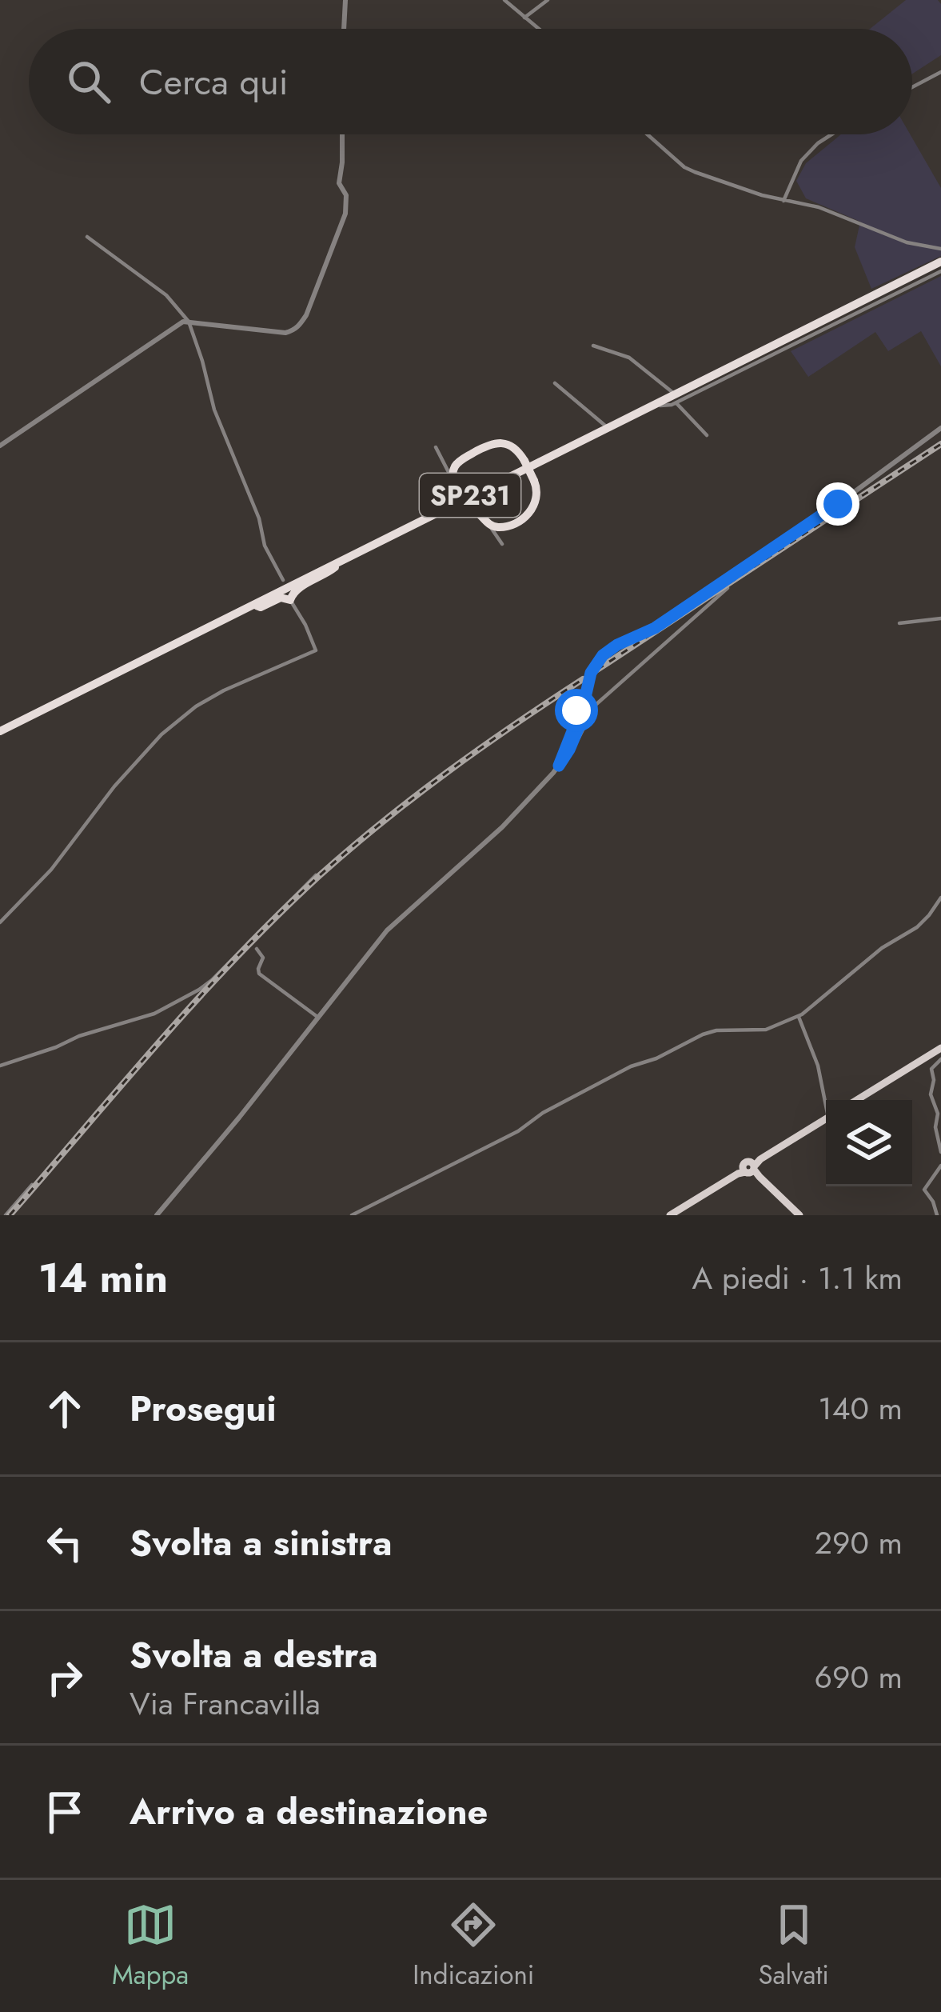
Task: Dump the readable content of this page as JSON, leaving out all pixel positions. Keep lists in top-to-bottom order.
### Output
{
  "streets": {
    "highway": ["SP231"]
  },
  "page": {
    "search": "Cerca qui",
    "heading": ["14 min", "A piedi · 1.1 km"],
    "list": [
      ["Prosegui", "140 m"],
      ["Svolta a sinistra", "290 m"],
      ["Svolta a destra", "Via Francavilla", "690 m"],
      "Arrivo a destinazione"
    ],
    "nav": ["Mappa", "Indicazioni", "Salvati"]
  }
}
